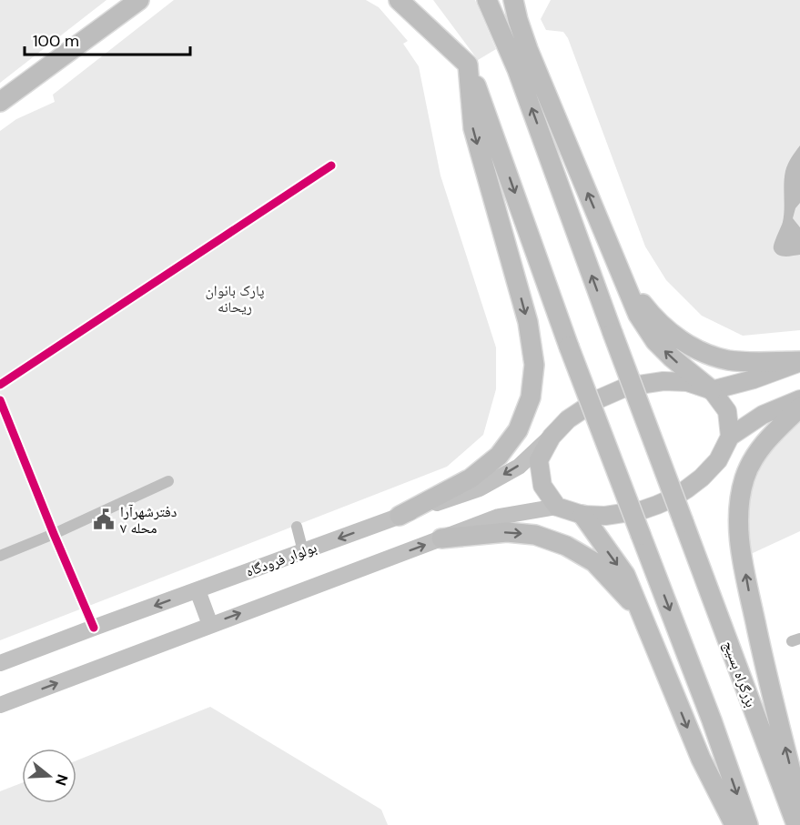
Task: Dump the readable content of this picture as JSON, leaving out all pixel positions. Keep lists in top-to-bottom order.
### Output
{
  "streets": {
    "highway": ["بزرگراه بسیج"],
    "main road": ["بولوار فرودگاه"]
  },
  "parks": ["پارک بانوان ریحانه"],
  "places": {
    "public building": ["دفترشهرآرا محله ۷"]
  },
  "scale_bar": "100 m",
  "north": "right"
}
